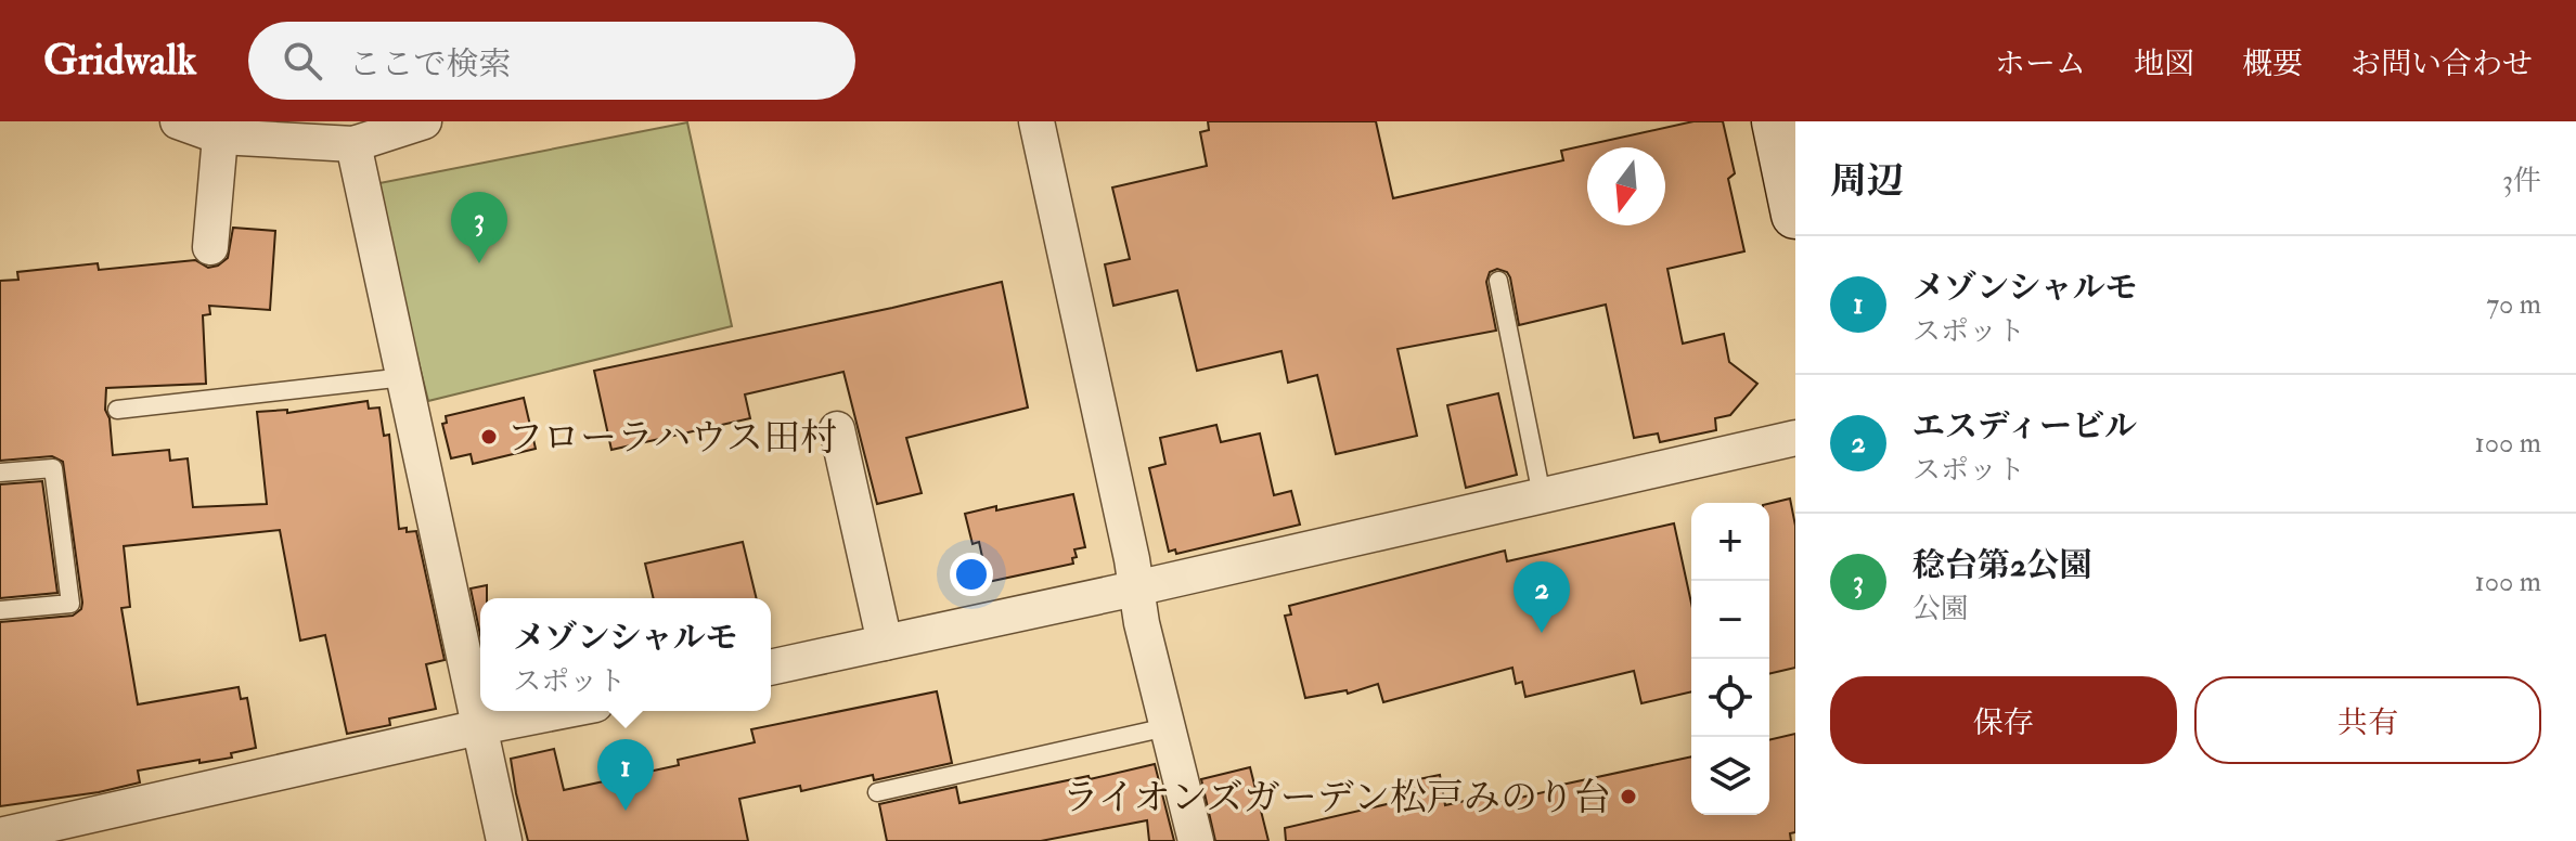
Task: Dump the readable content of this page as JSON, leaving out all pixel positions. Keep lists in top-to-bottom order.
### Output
{
  "places": ["フローラハウス田村", "ライオンズガーデン松戸みのり台"],
  "north": "bottom",
  "page": {
    "header": "Gridwalk",
    "search": "ここで検索",
    "nav": [
      "ホーム",
      "地図",
      "概要",
      "お問い合わせ"
    ],
    "heading": ["周辺", "3件"],
    "pins": ["3", "2", "1"],
    "list": [
      {
        "mark": "1",
        "name": "メゾンシャルモ",
        "note": "スポット",
        "value": "70 m"
      },
      {
        "mark": "2",
        "name": "エスディービル",
        "note": "スポット",
        "value": "100 m"
      },
      {
        "mark": "3",
        "name": "稔台第2公園",
        "note": "公園",
        "value": "100 m"
      }
    ],
    "map_buttons": ["+", "−"],
    "popup": ["メゾンシャルモ", "スポット"],
    "buttons": ["保存", "共有"]
  }
}
